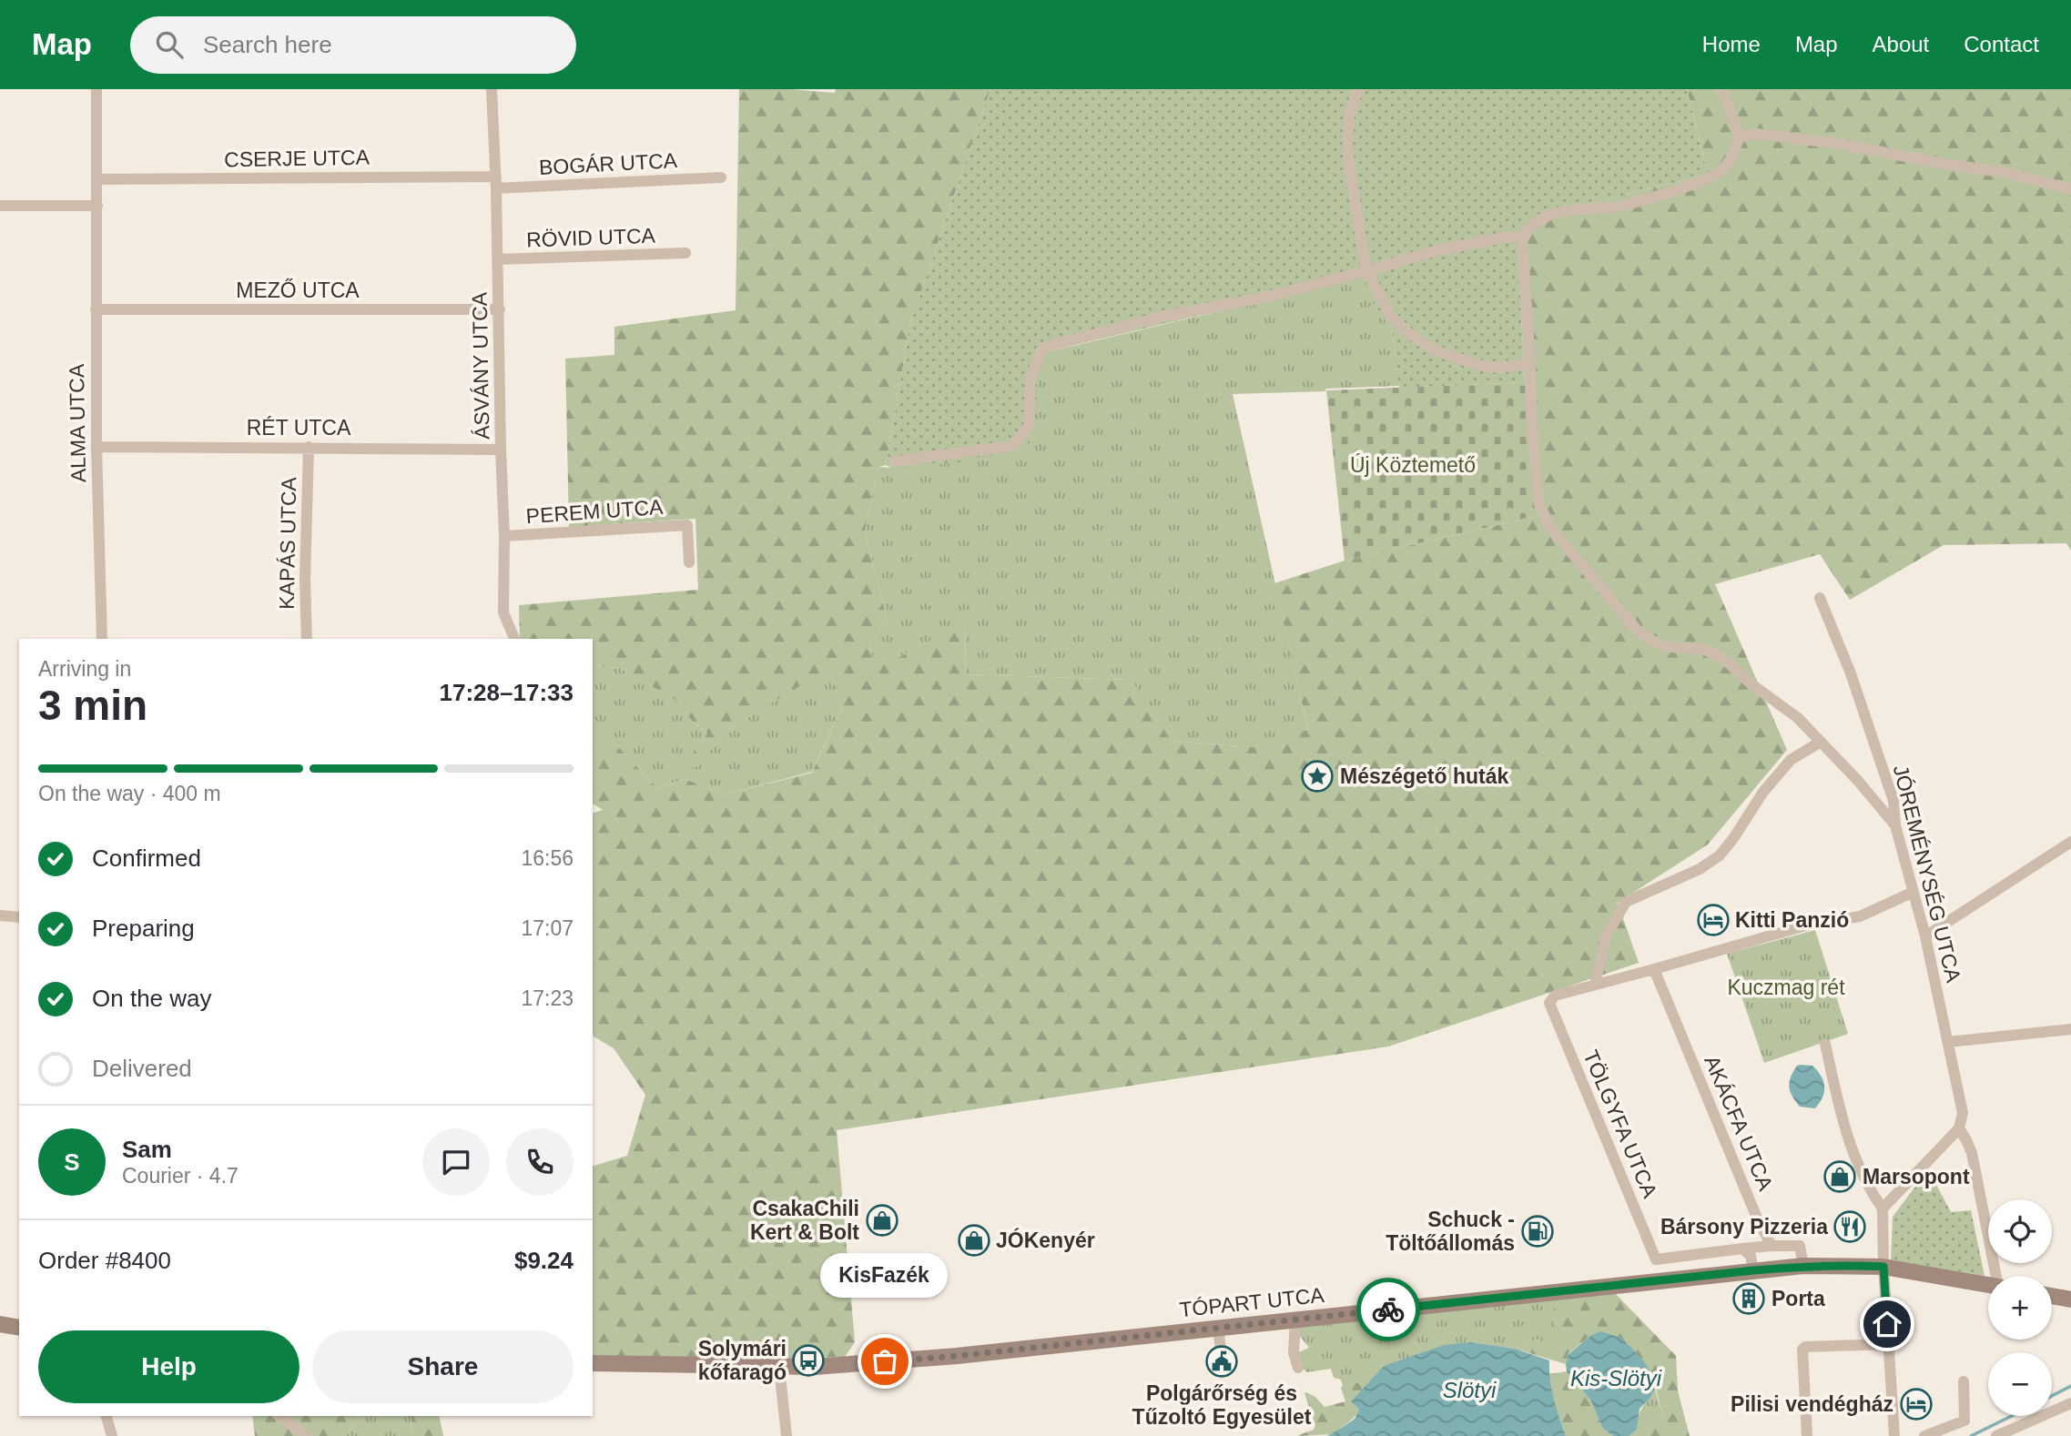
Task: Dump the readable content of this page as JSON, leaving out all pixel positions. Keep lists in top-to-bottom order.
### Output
{
  "streets": {
    "main road": ["TÓPART UTCA"],
    "street": [
      "CSERJE UTCA",
      "BOGÁR UTCA",
      "RÖVID UTCA",
      "MEZŐ UTCA",
      "ÁSVÁNY UTCA",
      "ALMA UTCA",
      "RÉT UTCA",
      "PEREM UTCA",
      "KAPÁS UTCA",
      "JÓREMÉNYSÉG UTCA",
      "AKÁCFA UTCA",
      "TÖLGYFA UTCA"
    ]
  },
  "crossings": [
    ["CSERJE UTCA", "BOGÁR UTCA"],
    ["CSERJE UTCA", "ÁSVÁNY UTCA"],
    ["CSERJE UTCA", "ALMA UTCA"],
    ["BOGÁR UTCA", "ÁSVÁNY UTCA"],
    ["RÖVID UTCA", "ÁSVÁNY UTCA"],
    ["MEZŐ UTCA", "ÁSVÁNY UTCA"],
    ["MEZŐ UTCA", "ALMA UTCA"],
    ["ÁSVÁNY UTCA", "RÉT UTCA"],
    ["ÁSVÁNY UTCA", "PEREM UTCA"],
    ["ALMA UTCA", "RÉT UTCA"],
    ["RÉT UTCA", "KAPÁS UTCA"]
  ],
  "water": ["Kis-Slötyi", "Slötyi"],
  "parks": ["Új Köztemető", "Kuczmag rét"],
  "places": {
    "place": ["Mészégető huták"],
    "hotel": ["Kitti Panzió", "Pilisi vendégház"],
    "shop": ["Marsopont", "CsakaChili Kert & Bolt", "JÓKenyér"],
    "restaurant": ["Bársony Pizzeria"],
    "fuel station": ["Schuck - Töltőállomás"],
    "building": ["Porta"],
    "bus stop": ["Solymári kőfaragó"],
    "other": ["KisFazék"],
    "public building": ["Polgárőrség és Tűzoltó Egyesület"]
  },
  "page": {
    "header": "Map",
    "search": "Search here",
    "nav": [
      "Home",
      "Map",
      "About",
      "Contact"
    ],
    "heading": ["3 min", "Arriving in", "17:28–17:33"],
    "panel": [
      "Sam",
      "Courier · 4.7",
      "Order #8400",
      "$9.24"
    ],
    "bar": "On the way · 400 m",
    "list": [
      ["Confirmed", "16:56"],
      ["Preparing", "17:07"],
      ["On the way", "17:23"],
      "Delivered"
    ],
    "round": "S",
    "map_buttons": ["+", "−"],
    "bubble": "KisFazék",
    "buttons": ["Help", "Share"]
  }
}
